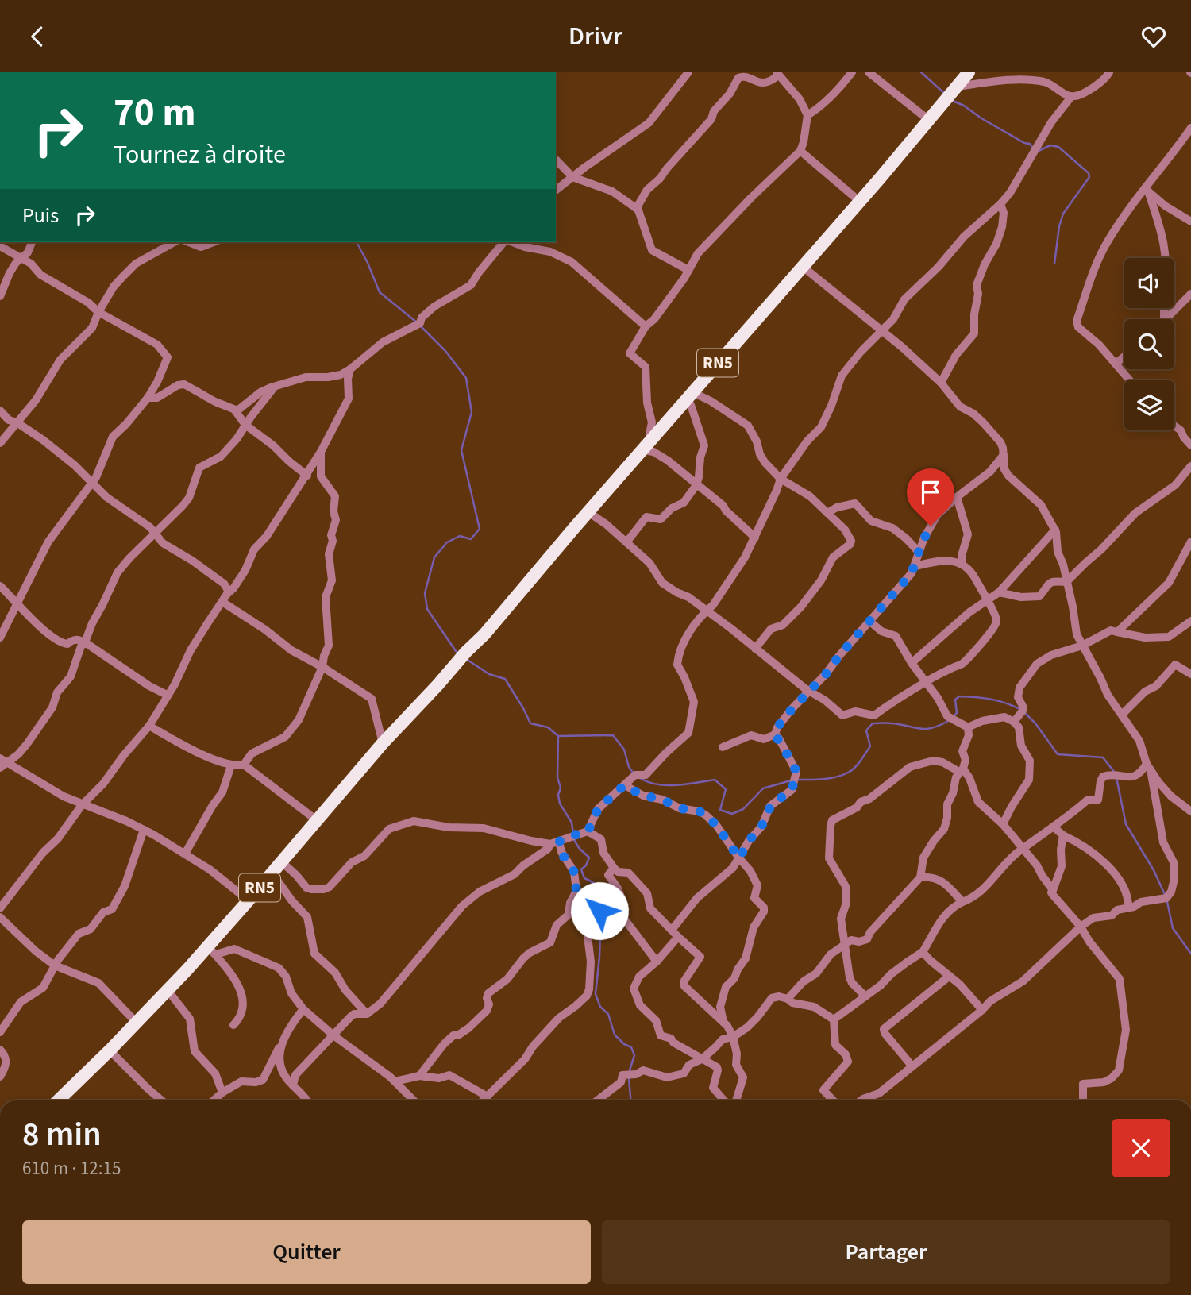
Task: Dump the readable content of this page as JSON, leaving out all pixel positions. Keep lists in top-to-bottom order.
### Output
{
  "streets": {
    "highway": ["RN5"]
  },
  "page": {
    "header": "Drivr",
    "turn": ["70 m", "Tournez à droite"],
    "then": "Puis",
    "heading": ["8 min", "610 m · 12:15"],
    "buttons": ["Quitter", "Partager"]
  }
}
